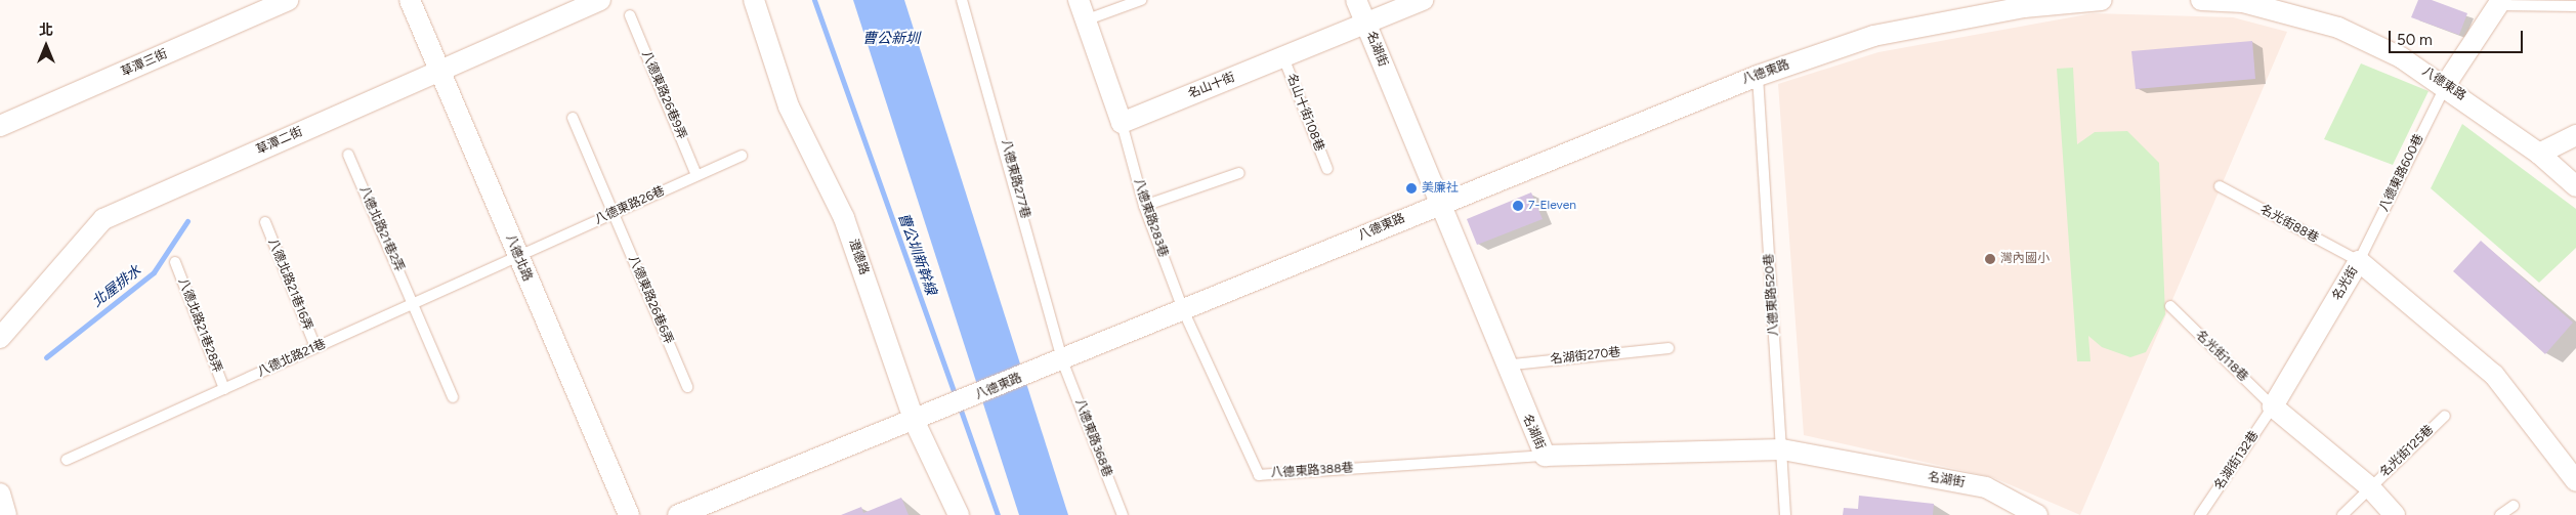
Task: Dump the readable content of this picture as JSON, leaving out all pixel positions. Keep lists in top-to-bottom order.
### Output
{
  "streets": {
    "street": [
      "名湖街",
      "草潭三街",
      "八德東路",
      "名山十街",
      "草潭二街",
      "澄德路",
      "八德北路",
      "名光街"
    ],
    "lane": [
      "八德東路26巷9弄",
      "名山十街108巷",
      "八德東路600巷",
      "八德東路277巷",
      "八德東路26巷",
      "八德東路283巷",
      "名光街88巷",
      "八德北路21巷2弄",
      "八德北路21巷16弄",
      "八德東路520巷",
      "八德東路26巷6弄",
      "八德北路21巷28弄",
      "名湖街270巷",
      "名光街118巷",
      "八德北路21巷",
      "八德東路368巷",
      "名光街125巷",
      "名湖街132巷",
      "八德東路388巷"
    ]
  },
  "crossings": [
    ["名湖街", "八德東路"],
    ["名湖街", "名山十街"],
    ["名湖街", "八德東路520巷"],
    ["名湖街", "名湖街270巷"],
    ["名湖街", "八德東路388巷"],
    ["八德東路", "八德東路600巷"],
    ["八德東路", "八德東路277巷"],
    ["八德東路", "八德東路283巷"],
    ["八德東路", "澄德路"],
    ["八德東路", "八德東路520巷"],
    ["八德東路", "八德東路368巷"],
    ["八德東路", "八德東路388巷"],
    ["名山十街", "名山十街108巷"],
    ["名山十街", "八德東路283巷"],
    ["八德東路26巷9弄", "八德東路26巷"],
    ["草潭二街", "八德北路"],
    ["八德東路600巷", "名光街88巷"],
    ["八德東路600巷", "名光街"],
    ["八德東路277巷", "八德東路368巷"],
    ["八德東路26巷", "八德北路"],
    ["八德東路26巷", "八德東路26巷6弄"],
    ["八德東路26巷", "八德北路21巷"],
    ["八德東路283巷", "八德東路388巷"],
    ["名光街88巷", "名光街"],
    ["八德北路21巷2弄", "八德北路21巷"],
    ["八德北路", "八德北路21巷"],
    ["名光街", "名光街118巷"],
    ["名光街", "名湖街132巷"],
    ["八德北路21巷16弄", "八德北路21巷"],
    ["八德北路21巷28弄", "八德北路21巷"],
    ["名光街118巷", "名湖街132巷"]
  ],
  "water": ["曹公新圳", "曹公圳新幹線", "北屋排水"],
  "places": ["美廉社", "7-Eleven", "灣內國小"],
  "scale_bar": "50 m",
  "north": "top"
}
